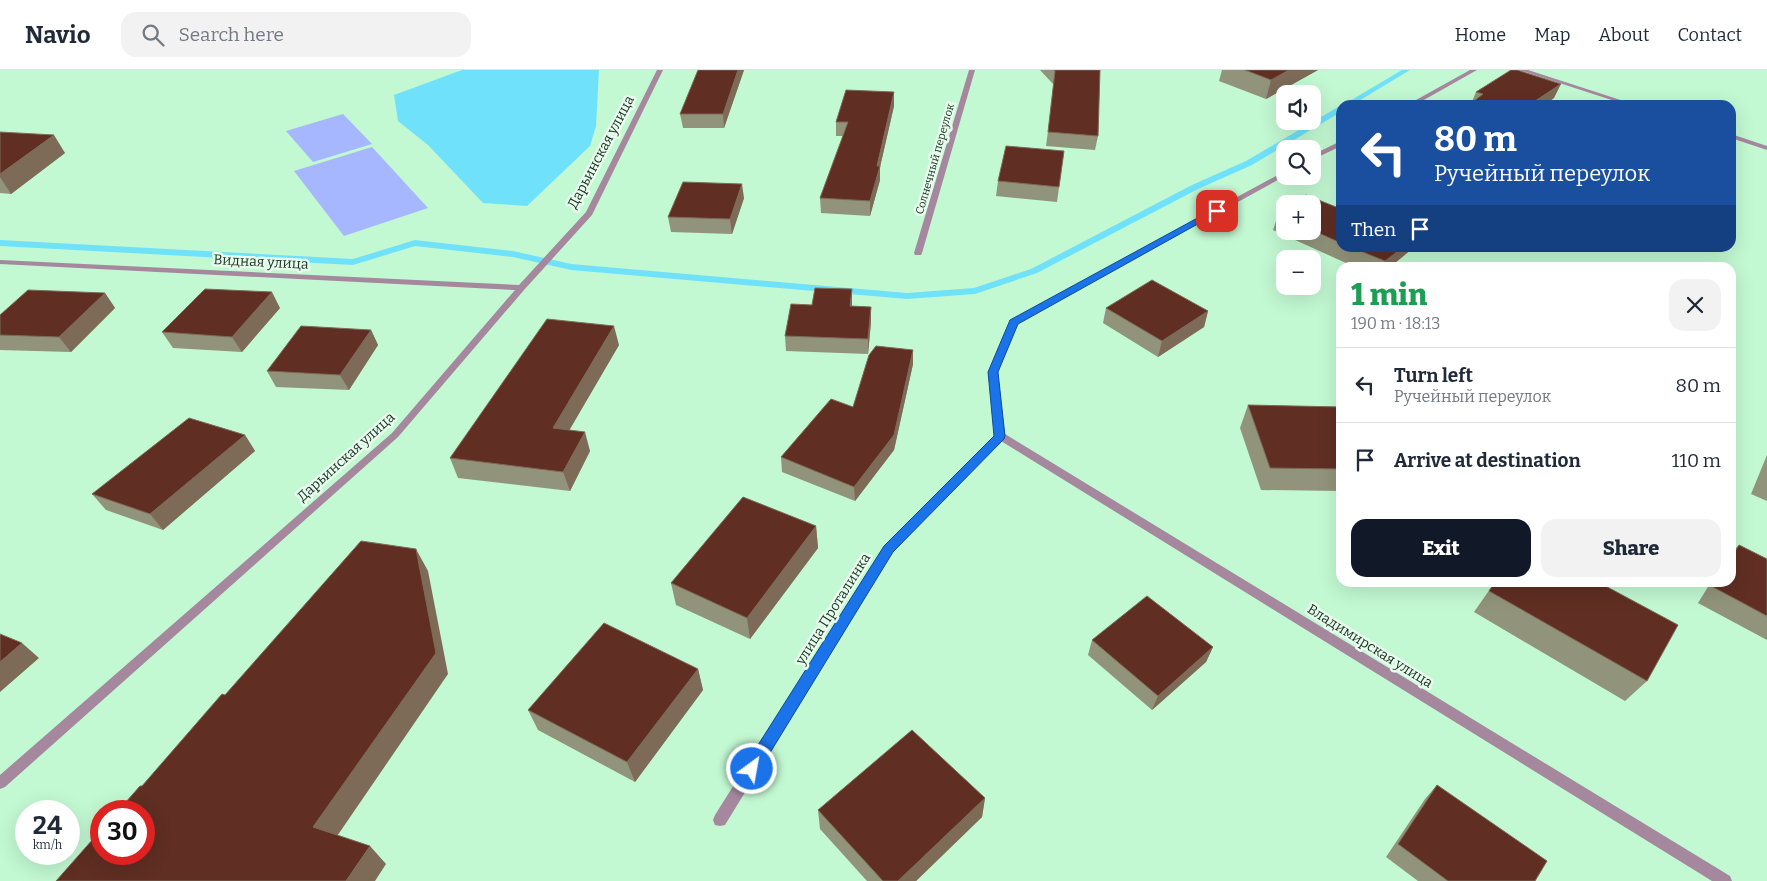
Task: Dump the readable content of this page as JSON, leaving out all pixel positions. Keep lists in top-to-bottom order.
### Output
{
  "streets": {
    "street": [
      "Дарьинская улица",
      "Солнечный переулок",
      "Видная улица",
      "улица Проталинка",
      "Владимирская улица"
    ]
  },
  "crossings": [
    ["Дарьинская улица", "Видная улица"],
    ["улица Проталинка", "Владимирская улица"]
  ],
  "page": {
    "header": "Navio",
    "search": "Search here",
    "nav": [
      "Home",
      "Map",
      "About",
      "Contact"
    ],
    "map_buttons": ["+", "−"],
    "turn": ["80 m", "Ручейный переулок"],
    "then": "Then",
    "heading": ["1 min", "190 m · 18:13"],
    "list": [
      {
        "name": "Turn left",
        "note": "Ручейный переулок",
        "value": "80 m"
      },
      {
        "name": "Arrive at destination",
        "value": "110 m"
      }
    ],
    "buttons": ["Exit", "Share"],
    "speed": "24 km/h",
    "limit": "30"
  }
}
